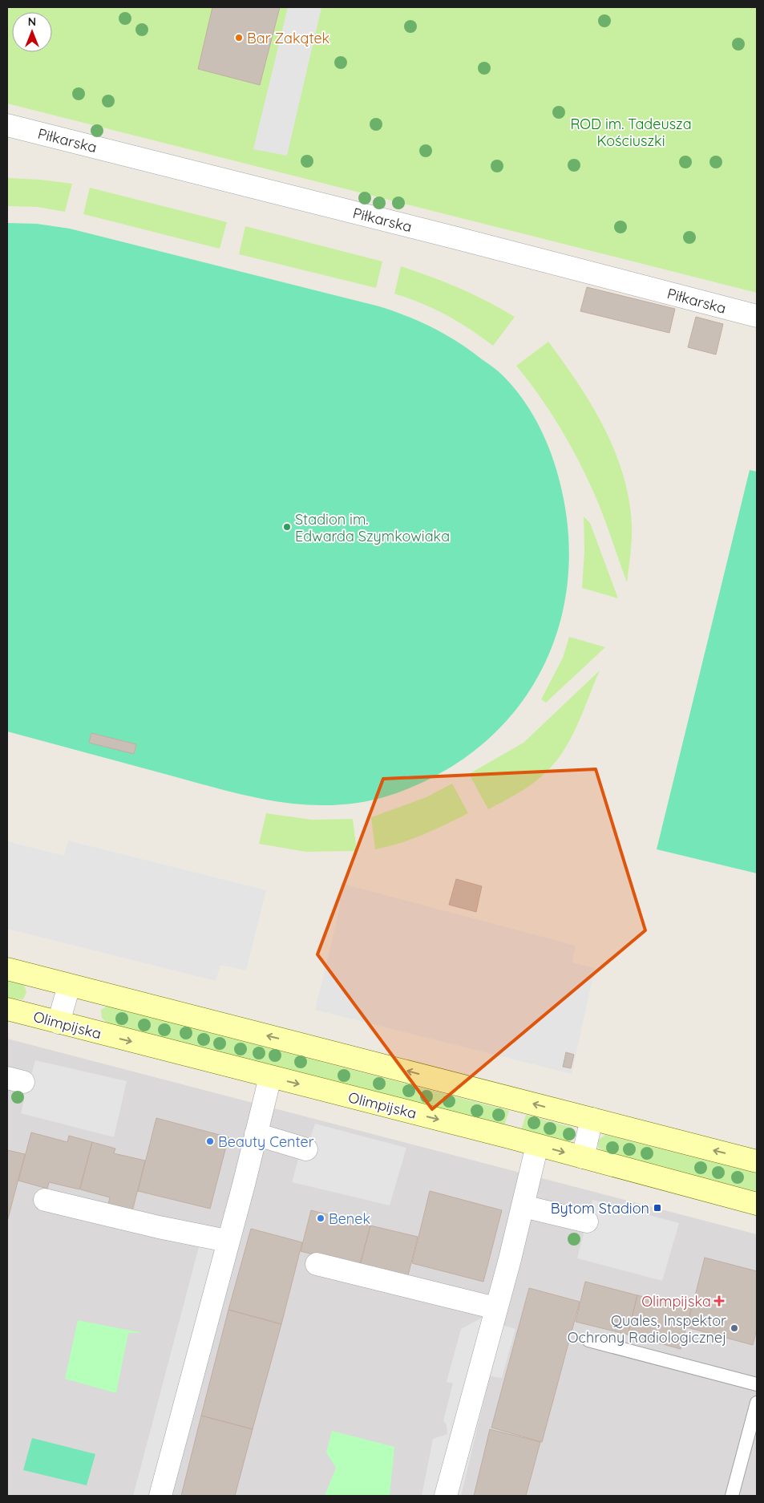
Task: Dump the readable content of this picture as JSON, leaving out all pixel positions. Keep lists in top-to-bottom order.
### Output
{
  "streets": {
    "street": ["Piłkarska", "Olimpijska"]
  },
  "parks": ["ROD im. Tadeusza Kościuszki"],
  "places": {
    "other": [
      "Bar Zakątek",
      "Stadion im. Edwarda Szymkowiaka",
      "Beauty Center",
      "Benek",
      "Quales, Inspektor Ochrony Radiologicznej"
    ],
    "transit": ["Bytom Stadion"],
    "health": ["Olimpijska"]
  },
  "north": "top"
}
